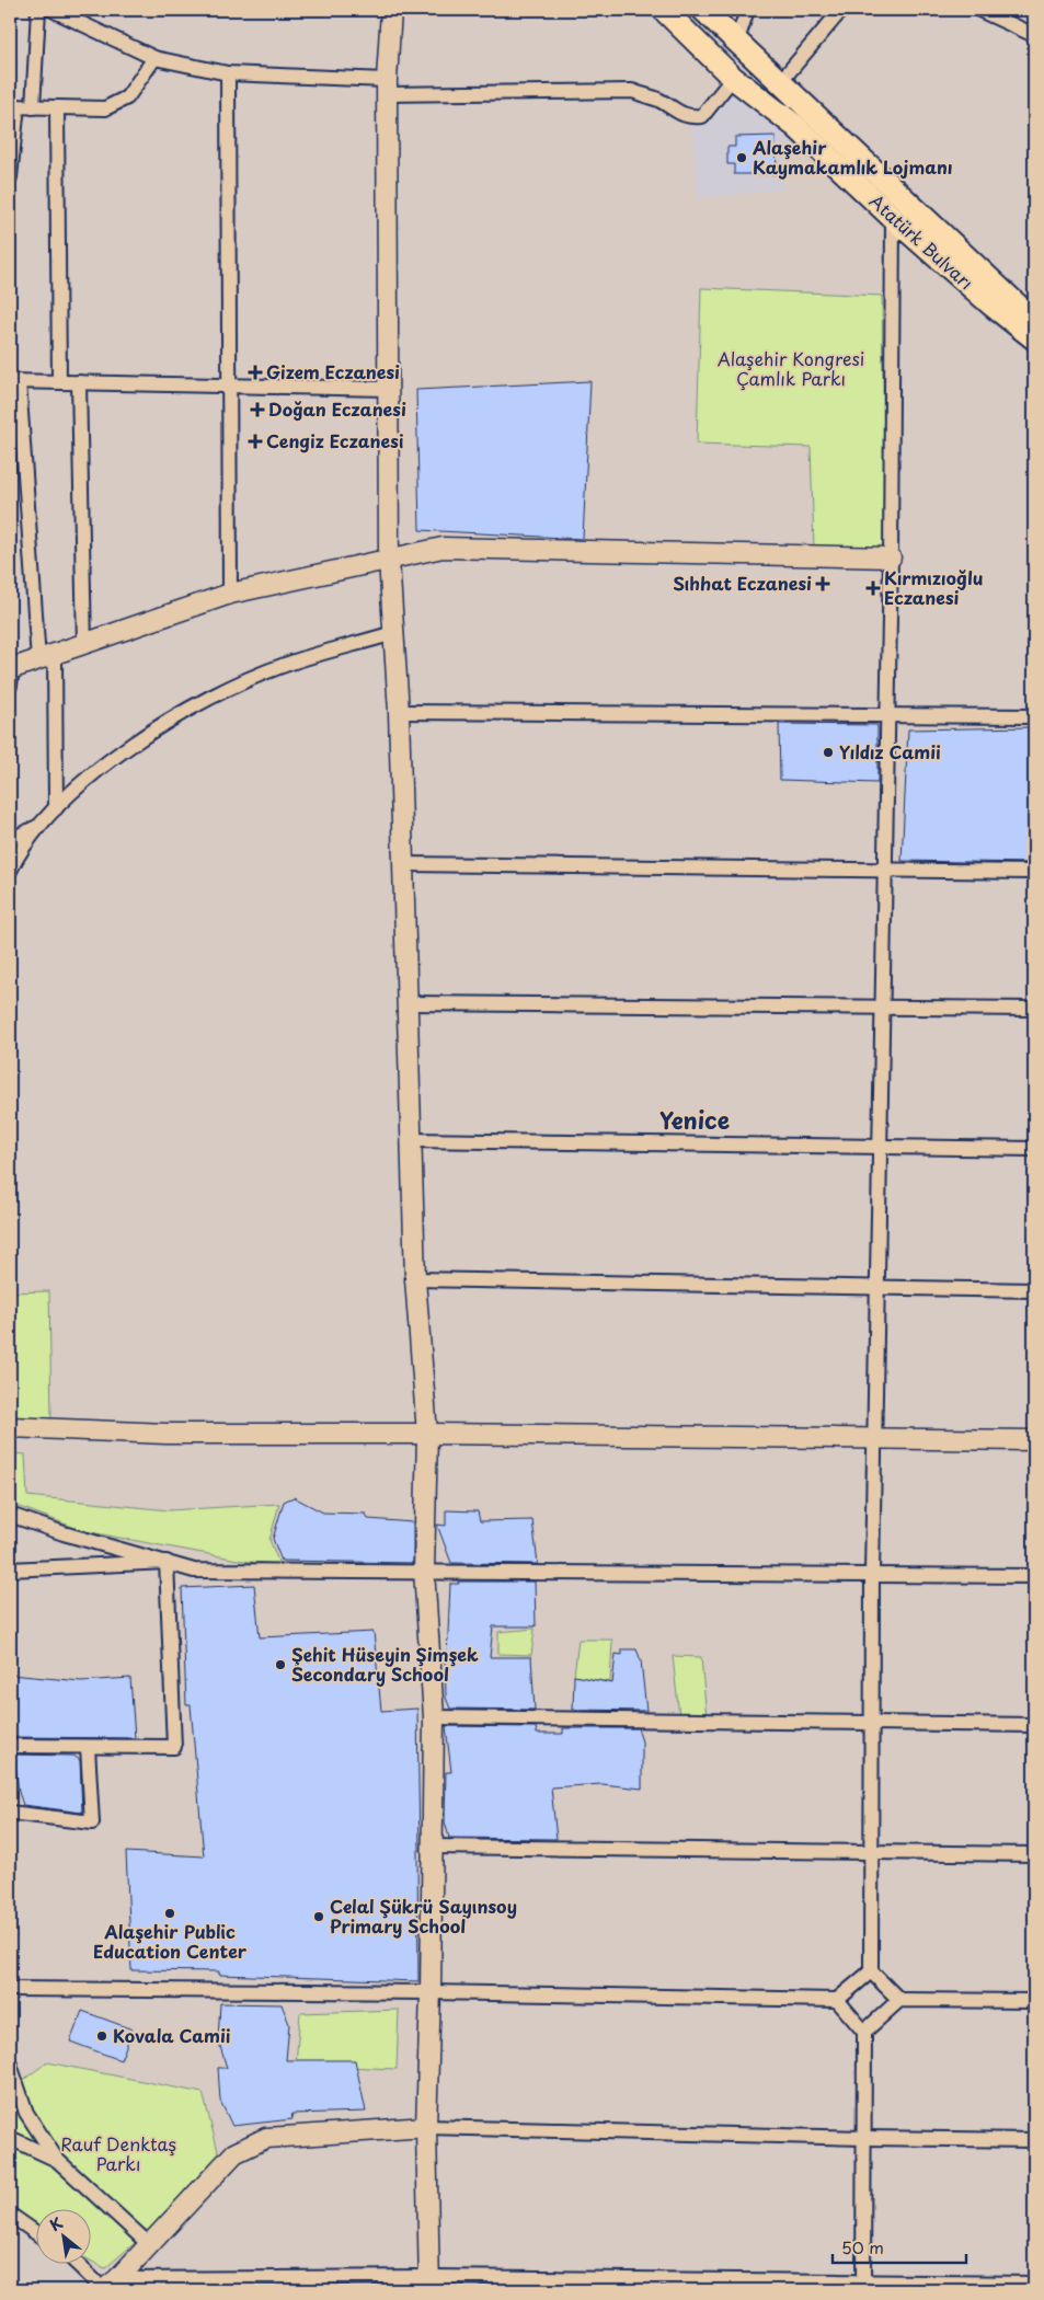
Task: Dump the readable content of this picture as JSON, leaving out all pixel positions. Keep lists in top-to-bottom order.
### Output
{
  "streets": {
    "main road": ["Atatürk Bulvarı"]
  },
  "districts": ["Yenice"],
  "parks": ["Alaşehir Kongresi Çamlık Parkı", "Rauf Denktaş Parkı"],
  "places": {
    "other": [
      "Alaşehir Kaymakamlık Lojmanı",
      "Yıldız Camii",
      "Şehit Hüseyin Şimşek Secondary School",
      "Alaşehir Public Education Center",
      "Celal Şükrü Sayınsoy Primary School",
      "Kovala Camii"
    ],
    "health": [
      "Gizem Eczanesi",
      "Doğan Eczanesi",
      "Cengiz Eczanesi",
      "Sıhhat Eczanesi",
      "Kırmızıoğlu Eczanesi"
    ]
  },
  "scale_bar": "50 m",
  "north": "top left"
}
